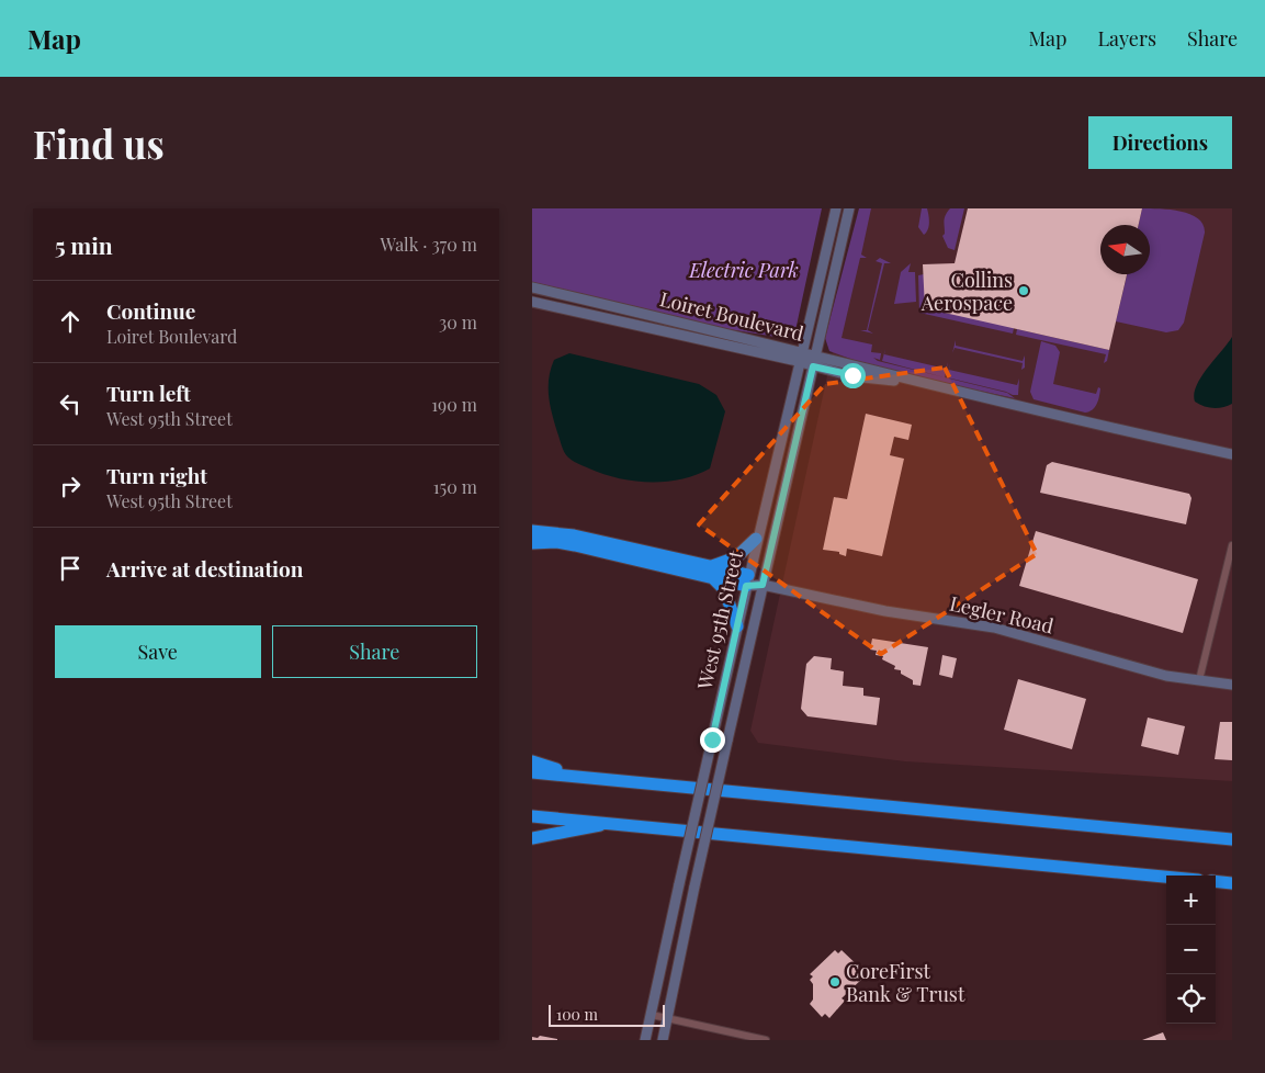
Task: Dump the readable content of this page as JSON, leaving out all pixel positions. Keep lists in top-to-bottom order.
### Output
{
  "streets": {
    "main road": ["Loiret Boulevard", "Legler Road", "West 95th Street"]
  },
  "crossings": [
    ["Loiret Boulevard", "West 95th Street"],
    ["Legler Road", "West 95th Street"]
  ],
  "parks": ["Electric Park"],
  "places": ["Collins Aerospace", "CoreFirst Bank & Trust"],
  "scale_bar": "100 m",
  "north": "left",
  "page": {
    "header": "Map",
    "nav": ["Map", "Layers", "Share"],
    "buttons": [
      "Directions",
      ["Save", "Share"]
    ],
    "title": "Find us",
    "heading": ["5 min", "Walk · 370 m"],
    "list": [
      ["Continue", "Loiret Boulevard", "30 m"],
      ["Turn left", "West 95th Street", "190 m"],
      ["Turn right", "West 95th Street", "150 m"],
      "Arrive at destination"
    ],
    "map_buttons": ["+", "−"],
    "scale": "100 m"
  }
}
